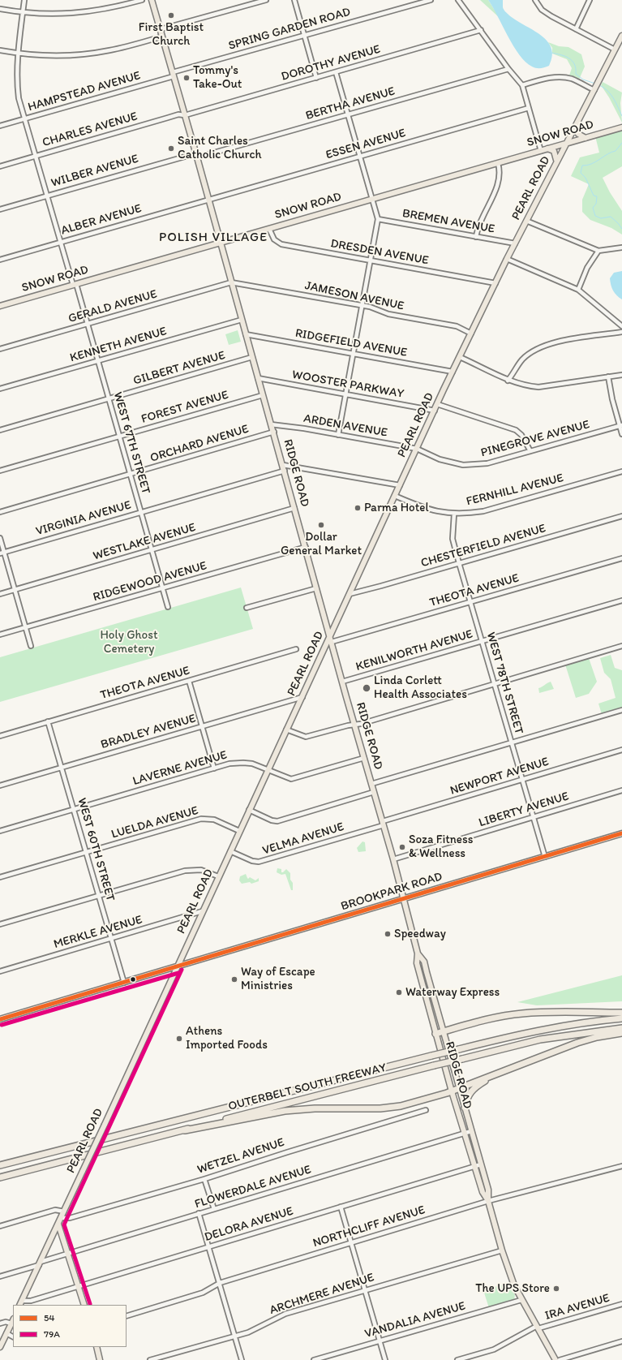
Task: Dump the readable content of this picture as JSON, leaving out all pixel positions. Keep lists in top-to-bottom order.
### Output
{
  "streets": {
    "highway": ["OUTERBELT SOUTH FREEWAY"],
    "main road": [
      "SNOW ROAD",
      "PEARL ROAD",
      "RIDGE ROAD",
      "BROOKPARK ROAD"
    ],
    "street": [
      "SPRING GARDEN ROAD",
      "DOROTHY AVENUE",
      "HAMPSTEAD AVENUE",
      "BERTHA AVENUE",
      "CHARLES AVENUE",
      "ESSEN AVENUE",
      "WILBER AVENUE",
      "ALBER AVENUE",
      "BREMEN AVENUE",
      "DRESDEN AVENUE",
      "JAMESON AVENUE",
      "GERALD AVENUE",
      "RIDGEFIELD AVENUE",
      "KENNETH AVENUE",
      "GILBERT AVENUE",
      "WOOSTER PARKWAY",
      "FOREST AVENUE",
      "ARDEN AVENUE",
      "PINEGROVE AVENUE",
      "WEST 67TH STREET",
      "ORCHARD AVENUE",
      "FERNHILL AVENUE",
      "VIRGINIA AVENUE",
      "WESTLAKE AVENUE",
      "CHESTERFIELD AVENUE",
      "RIDGEWOOD AVENUE",
      "THEOTA AVENUE",
      "KENILWORTH AVENUE",
      "WEST 78TH STREET",
      "BRADLEY AVENUE",
      "LAVERNE AVENUE",
      "NEWPORT AVENUE",
      "LIBERTY AVENUE",
      "LUELDA AVENUE",
      "VELMA AVENUE",
      "WEST 60TH STREET",
      "MERKLE AVENUE",
      "WETZEL AVENUE",
      "FLOWERDALE AVENUE",
      "DELORA AVENUE",
      "NORTHCLIFF AVENUE",
      "ARCHMERE AVENUE",
      "IRA AVENUE",
      "VANDALIA AVENUE"
    ]
  },
  "crossings": [
    ["SPRING GARDEN ROAD", "HAMPSTEAD AVENUE"],
    ["SPRING GARDEN ROAD", "RIDGE ROAD"],
    ["DOROTHY AVENUE", "CHARLES AVENUE"],
    ["DOROTHY AVENUE", "RIDGE ROAD"],
    ["HAMPSTEAD AVENUE", "WEST 67TH STREET"],
    ["HAMPSTEAD AVENUE", "RIDGE ROAD"],
    ["BERTHA AVENUE", "WILBER AVENUE"],
    ["BERTHA AVENUE", "RIDGE ROAD"],
    ["CHARLES AVENUE", "WEST 67TH STREET"],
    ["CHARLES AVENUE", "RIDGE ROAD"],
    ["SNOW ROAD", "PEARL ROAD"],
    ["SNOW ROAD", "DRESDEN AVENUE"],
    ["SNOW ROAD", "WEST 67TH STREET"],
    ["SNOW ROAD", "RIDGE ROAD"],
    ["ESSEN AVENUE", "ALBER AVENUE"],
    ["ESSEN AVENUE", "RIDGE ROAD"],
    ["WILBER AVENUE", "WEST 67TH STREET"],
    ["WILBER AVENUE", "RIDGE ROAD"],
    ["PEARL ROAD", "BREMEN AVENUE"],
    ["PEARL ROAD", "DRESDEN AVENUE"],
    ["PEARL ROAD", "JAMESON AVENUE"],
    ["PEARL ROAD", "RIDGEFIELD AVENUE"],
    ["PEARL ROAD", "WOOSTER PARKWAY"],
    ["PEARL ROAD", "ARDEN AVENUE"],
    ["PEARL ROAD", "PINEGROVE AVENUE"],
    ["PEARL ROAD", "RIDGE ROAD"],
    ["PEARL ROAD", "FERNHILL AVENUE"],
    ["PEARL ROAD", "CHESTERFIELD AVENUE"],
    ["PEARL ROAD", "THEOTA AVENUE"],
    ["PEARL ROAD", "BRADLEY AVENUE"],
    ["PEARL ROAD", "LAVERNE AVENUE"],
    ["PEARL ROAD", "LUELDA AVENUE"],
    ["PEARL ROAD", "VELMA AVENUE"],
    ["PEARL ROAD", "BROOKPARK ROAD"],
    ["PEARL ROAD", "MERKLE AVENUE"],
    ["PEARL ROAD", "WETZEL AVENUE"],
    ["PEARL ROAD", "FLOWERDALE AVENUE"],
    ["PEARL ROAD", "DELORA AVENUE"],
    ["ALBER AVENUE", "WEST 67TH STREET"],
    ["ALBER AVENUE", "RIDGE ROAD"],
    ["JAMESON AVENUE", "GERALD AVENUE"],
    ["JAMESON AVENUE", "RIDGE ROAD"],
    ["GERALD AVENUE", "WEST 67TH STREET"],
    ["GERALD AVENUE", "RIDGE ROAD"],
    ["RIDGEFIELD AVENUE", "RIDGE ROAD"],
    ["KENNETH AVENUE", "WEST 67TH STREET"],
    ["KENNETH AVENUE", "RIDGE ROAD"],
    ["GILBERT AVENUE", "WEST 67TH STREET"],
    ["GILBERT AVENUE", "RIDGE ROAD"],
    ["WOOSTER PARKWAY", "RIDGE ROAD"],
    ["FOREST AVENUE", "WEST 67TH STREET"],
    ["FOREST AVENUE", "RIDGE ROAD"],
    ["ARDEN AVENUE", "PINEGROVE AVENUE"],
    ["ARDEN AVENUE", "RIDGE ROAD"],
    ["WEST 67TH STREET", "ORCHARD AVENUE"],
    ["WEST 67TH STREET", "VIRGINIA AVENUE"],
    ["WEST 67TH STREET", "WESTLAKE AVENUE"],
    ["WEST 67TH STREET", "RIDGEWOOD AVENUE"],
    ["ORCHARD AVENUE", "RIDGE ROAD"],
    ["RIDGE ROAD", "VIRGINIA AVENUE"],
    ["RIDGE ROAD", "WESTLAKE AVENUE"],
    ["RIDGE ROAD", "RIDGEWOOD AVENUE"],
    ["RIDGE ROAD", "THEOTA AVENUE"],
    ["RIDGE ROAD", "KENILWORTH AVENUE"],
    ["RIDGE ROAD", "LAVERNE AVENUE"],
    ["RIDGE ROAD", "NEWPORT AVENUE"],
    ["RIDGE ROAD", "LIBERTY AVENUE"],
    ["RIDGE ROAD", "VELMA AVENUE"],
    ["RIDGE ROAD", "BROOKPARK ROAD"],
    ["RIDGE ROAD", "FLOWERDALE AVENUE"],
    ["RIDGE ROAD", "DELORA AVENUE"],
    ["RIDGE ROAD", "NORTHCLIFF AVENUE"],
    ["RIDGE ROAD", "ARCHMERE AVENUE"],
    ["RIDGE ROAD", "IRA AVENUE"],
    ["RIDGE ROAD", "VANDALIA AVENUE"],
    ["FERNHILL AVENUE", "WEST 78TH STREET"],
    ["CHESTERFIELD AVENUE", "WEST 78TH STREET"],
    ["THEOTA AVENUE", "WEST 78TH STREET"],
    ["THEOTA AVENUE", "WEST 60TH STREET"],
    ["KENILWORTH AVENUE", "WEST 78TH STREET"],
    ["WEST 78TH STREET", "NEWPORT AVENUE"],
    ["WEST 78TH STREET", "LIBERTY AVENUE"],
    ["WEST 78TH STREET", "BROOKPARK ROAD"],
    ["BRADLEY AVENUE", "WEST 60TH STREET"],
    ["LAVERNE AVENUE", "WEST 60TH STREET"],
    ["NEWPORT AVENUE", "VELMA AVENUE"],
    ["LUELDA AVENUE", "WEST 60TH STREET"],
    ["WEST 60TH STREET", "BROOKPARK ROAD"],
    ["WEST 60TH STREET", "MERKLE AVENUE"]
  ],
  "districts": ["POLISH VILLAGE"],
  "parks": ["Holy Ghost Cemetery"],
  "places": [
    "First Baptist Church",
    "Tommy's Take-Out",
    "Saint Charles Catholic Church",
    "Parma Hotel",
    "Dollar General Market",
    "Linda Corlett Health Associates",
    "Soza Fitness & Wellness",
    "Speedway",
    "Way of Escape Ministries",
    "Waterway Express",
    "Athens Imported Foods",
    "The UPS Store"
  ],
  "lines": ["transit line 54", "transit line 79A"],
  "legend": ["54", "79A"]
}
